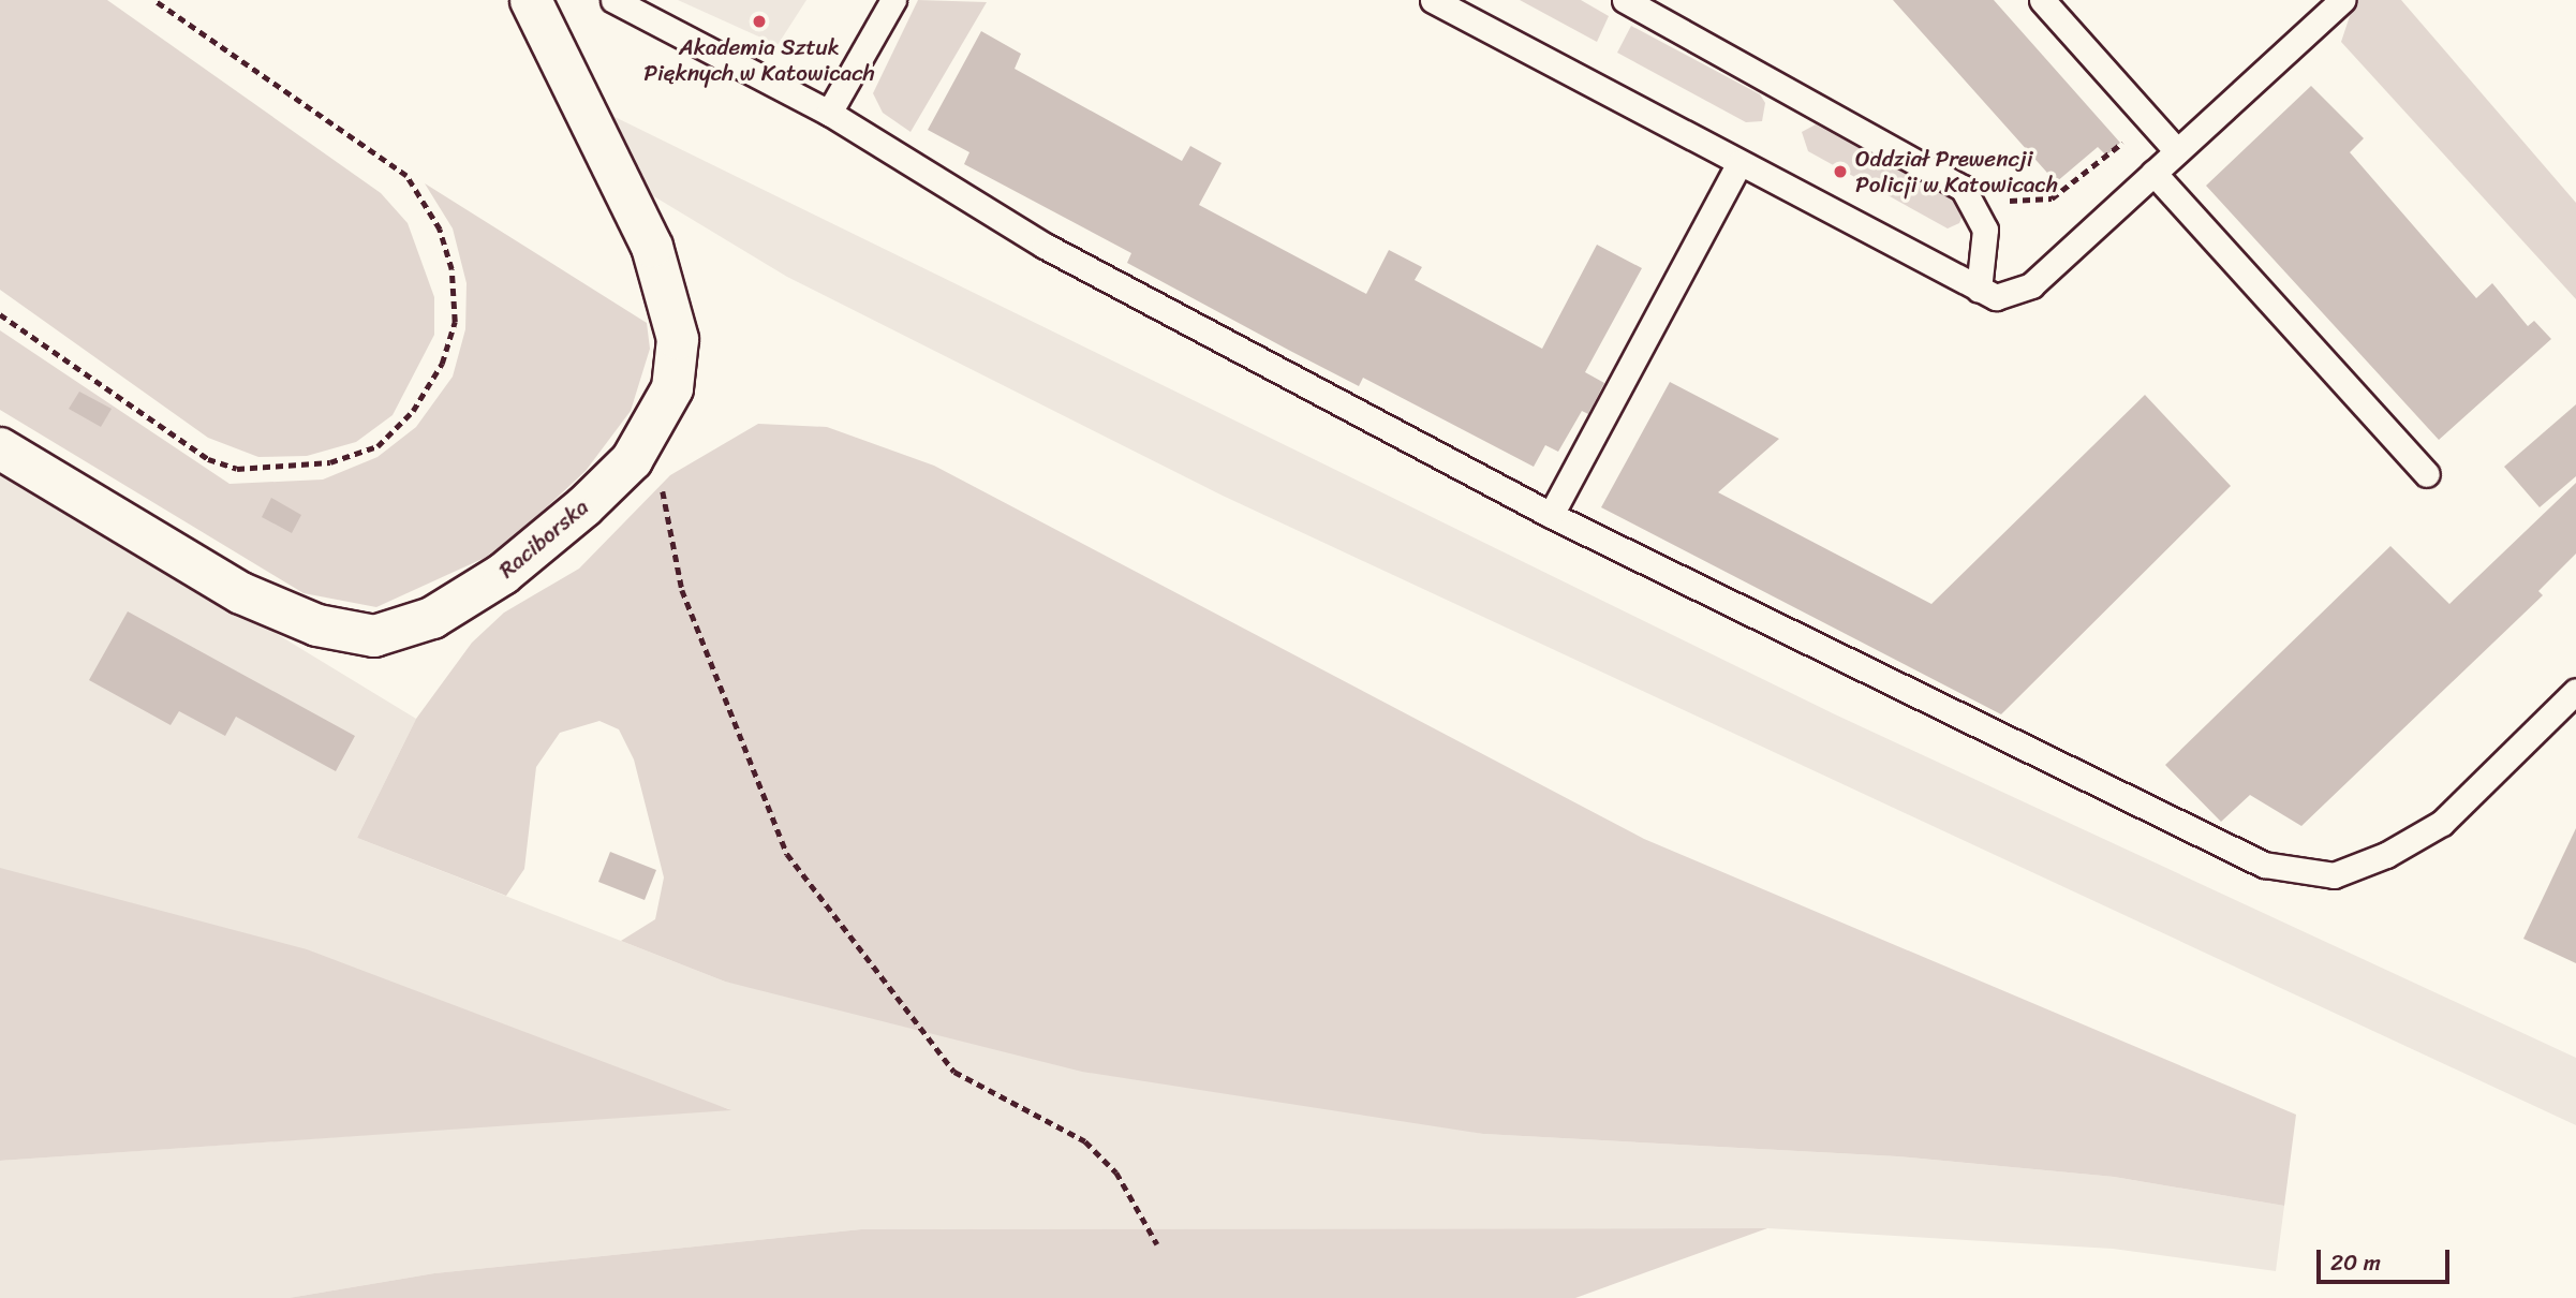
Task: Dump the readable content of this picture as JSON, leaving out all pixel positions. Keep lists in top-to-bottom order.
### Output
{
  "streets": {
    "street": ["Raciborska"]
  },
  "places": ["Akademia Sztuk Pięknych w Katowicach", "Oddział Prewencji Policji w Katowicach"],
  "scale_bar": "20 m"
}
